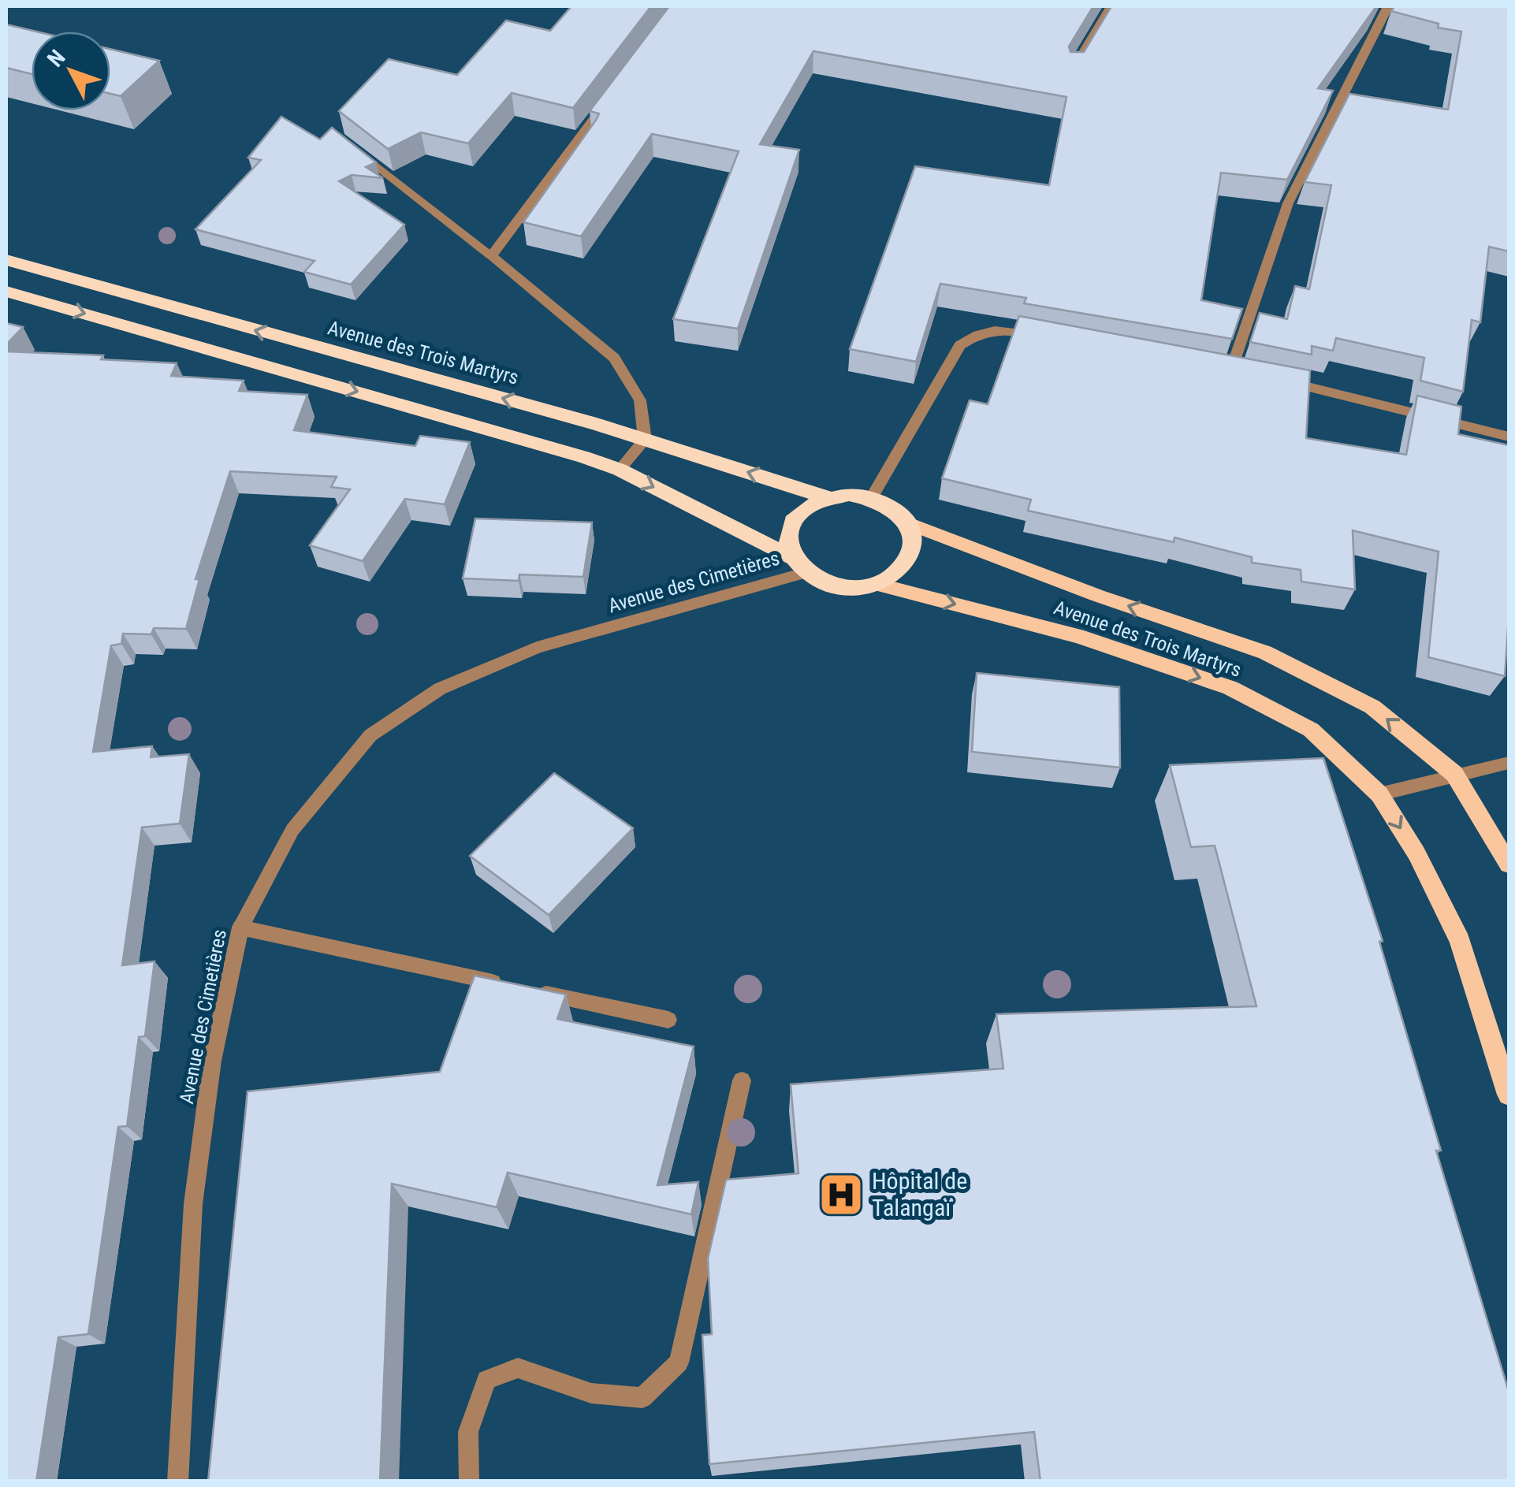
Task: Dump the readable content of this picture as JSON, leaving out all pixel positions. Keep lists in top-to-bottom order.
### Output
{
  "streets": {
    "highway": ["Avenue des Trois Martyrs"],
    "street": ["Avenue des Cimetières"]
  },
  "crossings": [
    ["Avenue des Trois Martyrs", "Avenue des Cimetières"]
  ],
  "places": {
    "hospital": ["Hôpital de Talangaï"]
  },
  "north": "top left"
}
